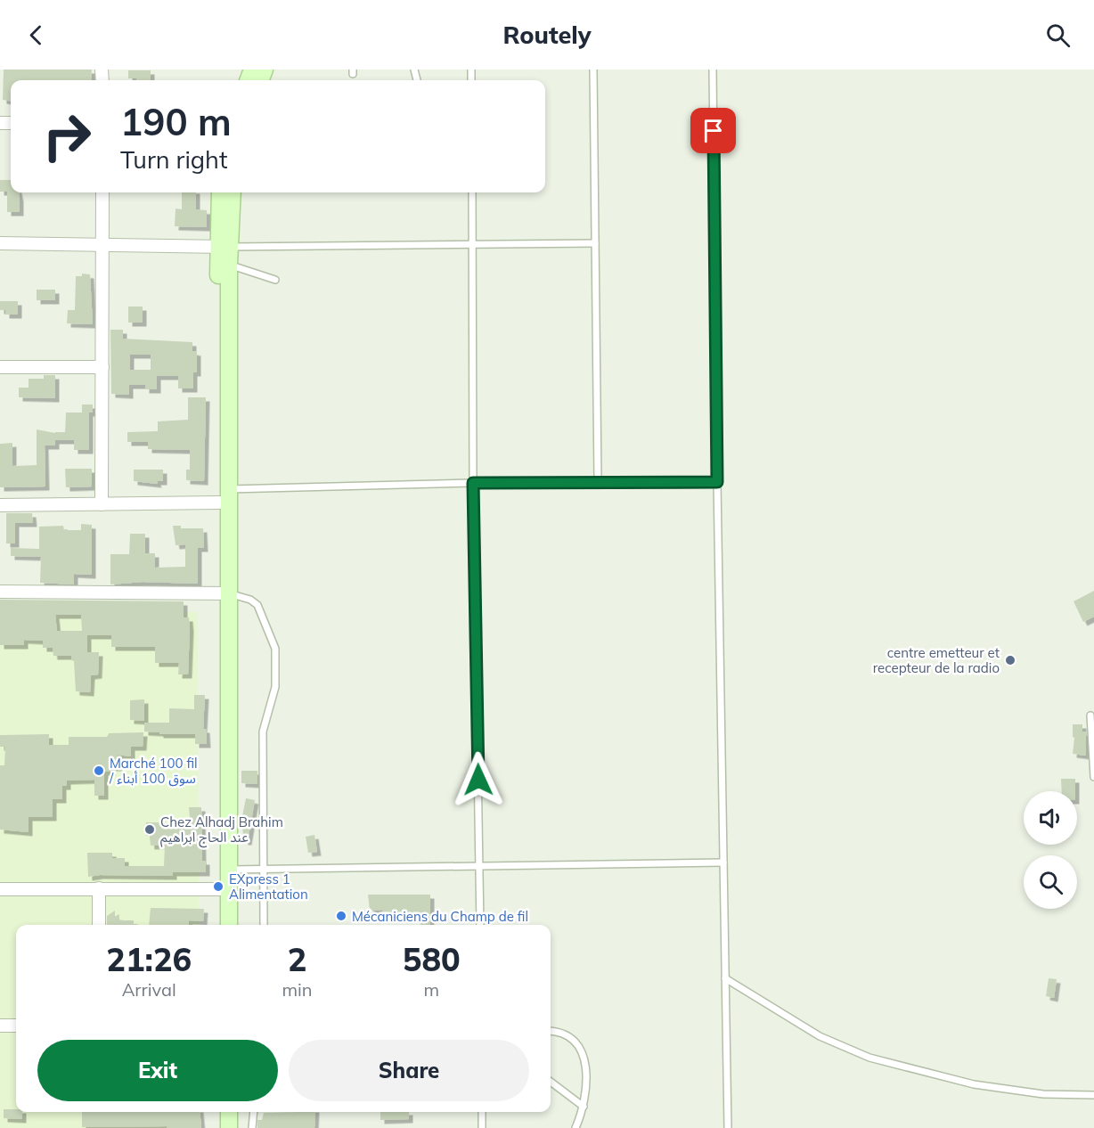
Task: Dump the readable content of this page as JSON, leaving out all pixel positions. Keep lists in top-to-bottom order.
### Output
{
  "places": [
    "centre emetteur et recepteur de la radio",
    "Marché 100 fil / سوق 100 أبناء",
    "Chez Alhadj Brahim عند الحاج ابراهيم",
    "EXpress 1 Alimentation",
    "Mécaniciens du Champ de fil"
  ],
  "page": {
    "header": "Routely",
    "turn": ["190 m", "Turn right"],
    "eta": [
      "21:26",
      "Arrival",
      "2",
      "min",
      "580",
      "m"
    ],
    "buttons": ["Exit", "Share"]
  }
}
